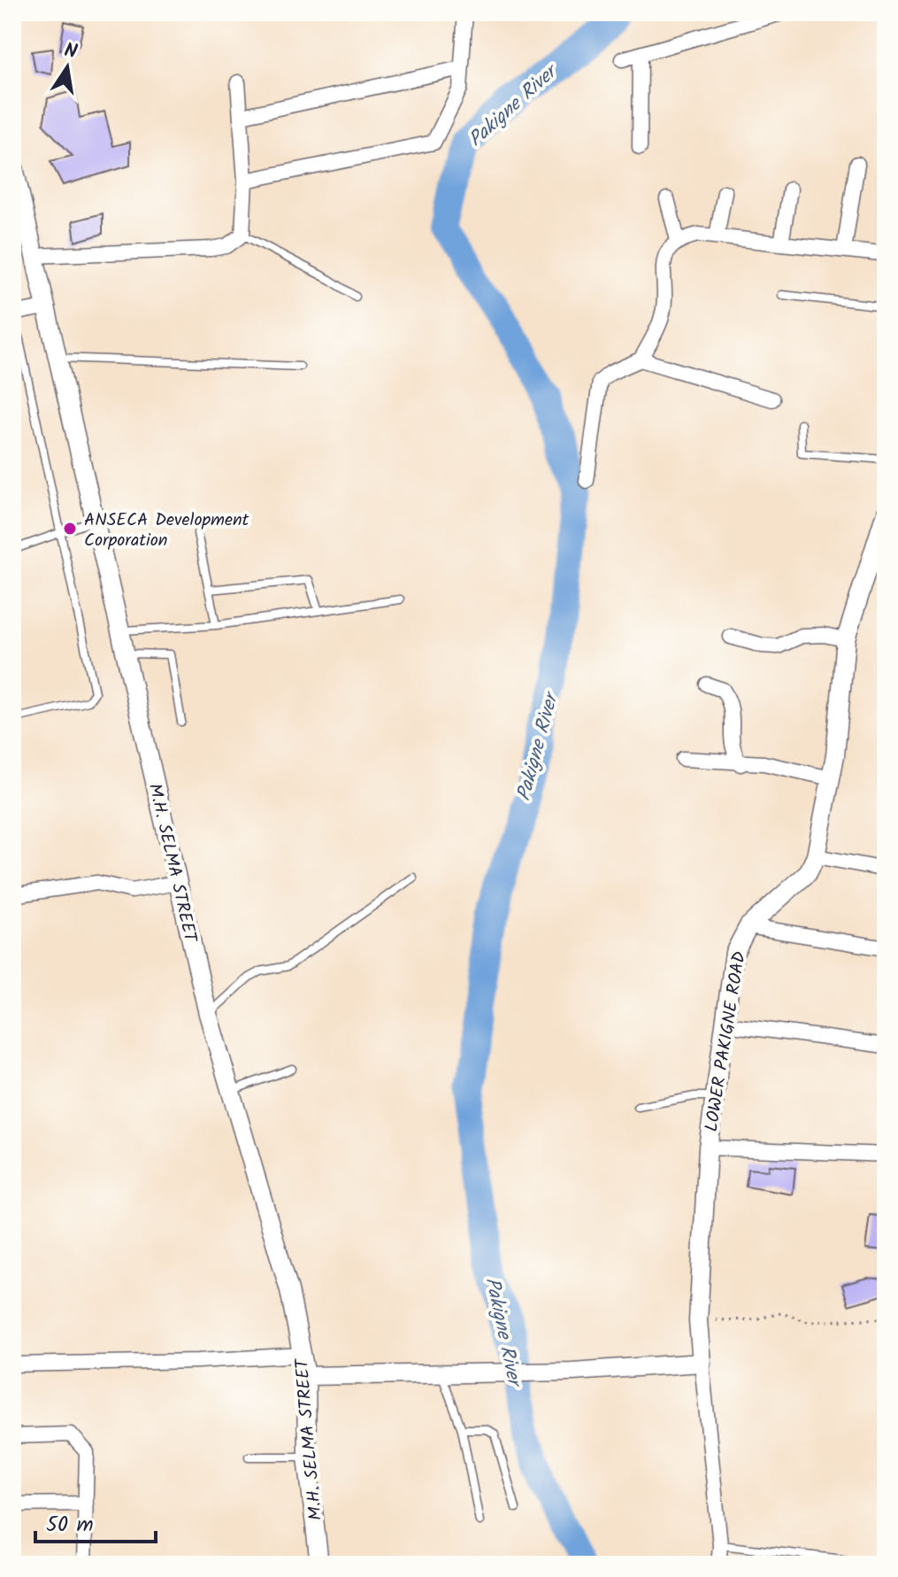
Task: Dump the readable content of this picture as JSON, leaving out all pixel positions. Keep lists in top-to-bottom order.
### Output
{
  "streets": {
    "street": ["M.H. SELMA STREET", "LOWER PAKIGNE ROAD"]
  },
  "water": ["Pakigne River"],
  "places": ["ANSECA Development Corporation"],
  "scale_bar": "50 m",
  "north": "top"
}
